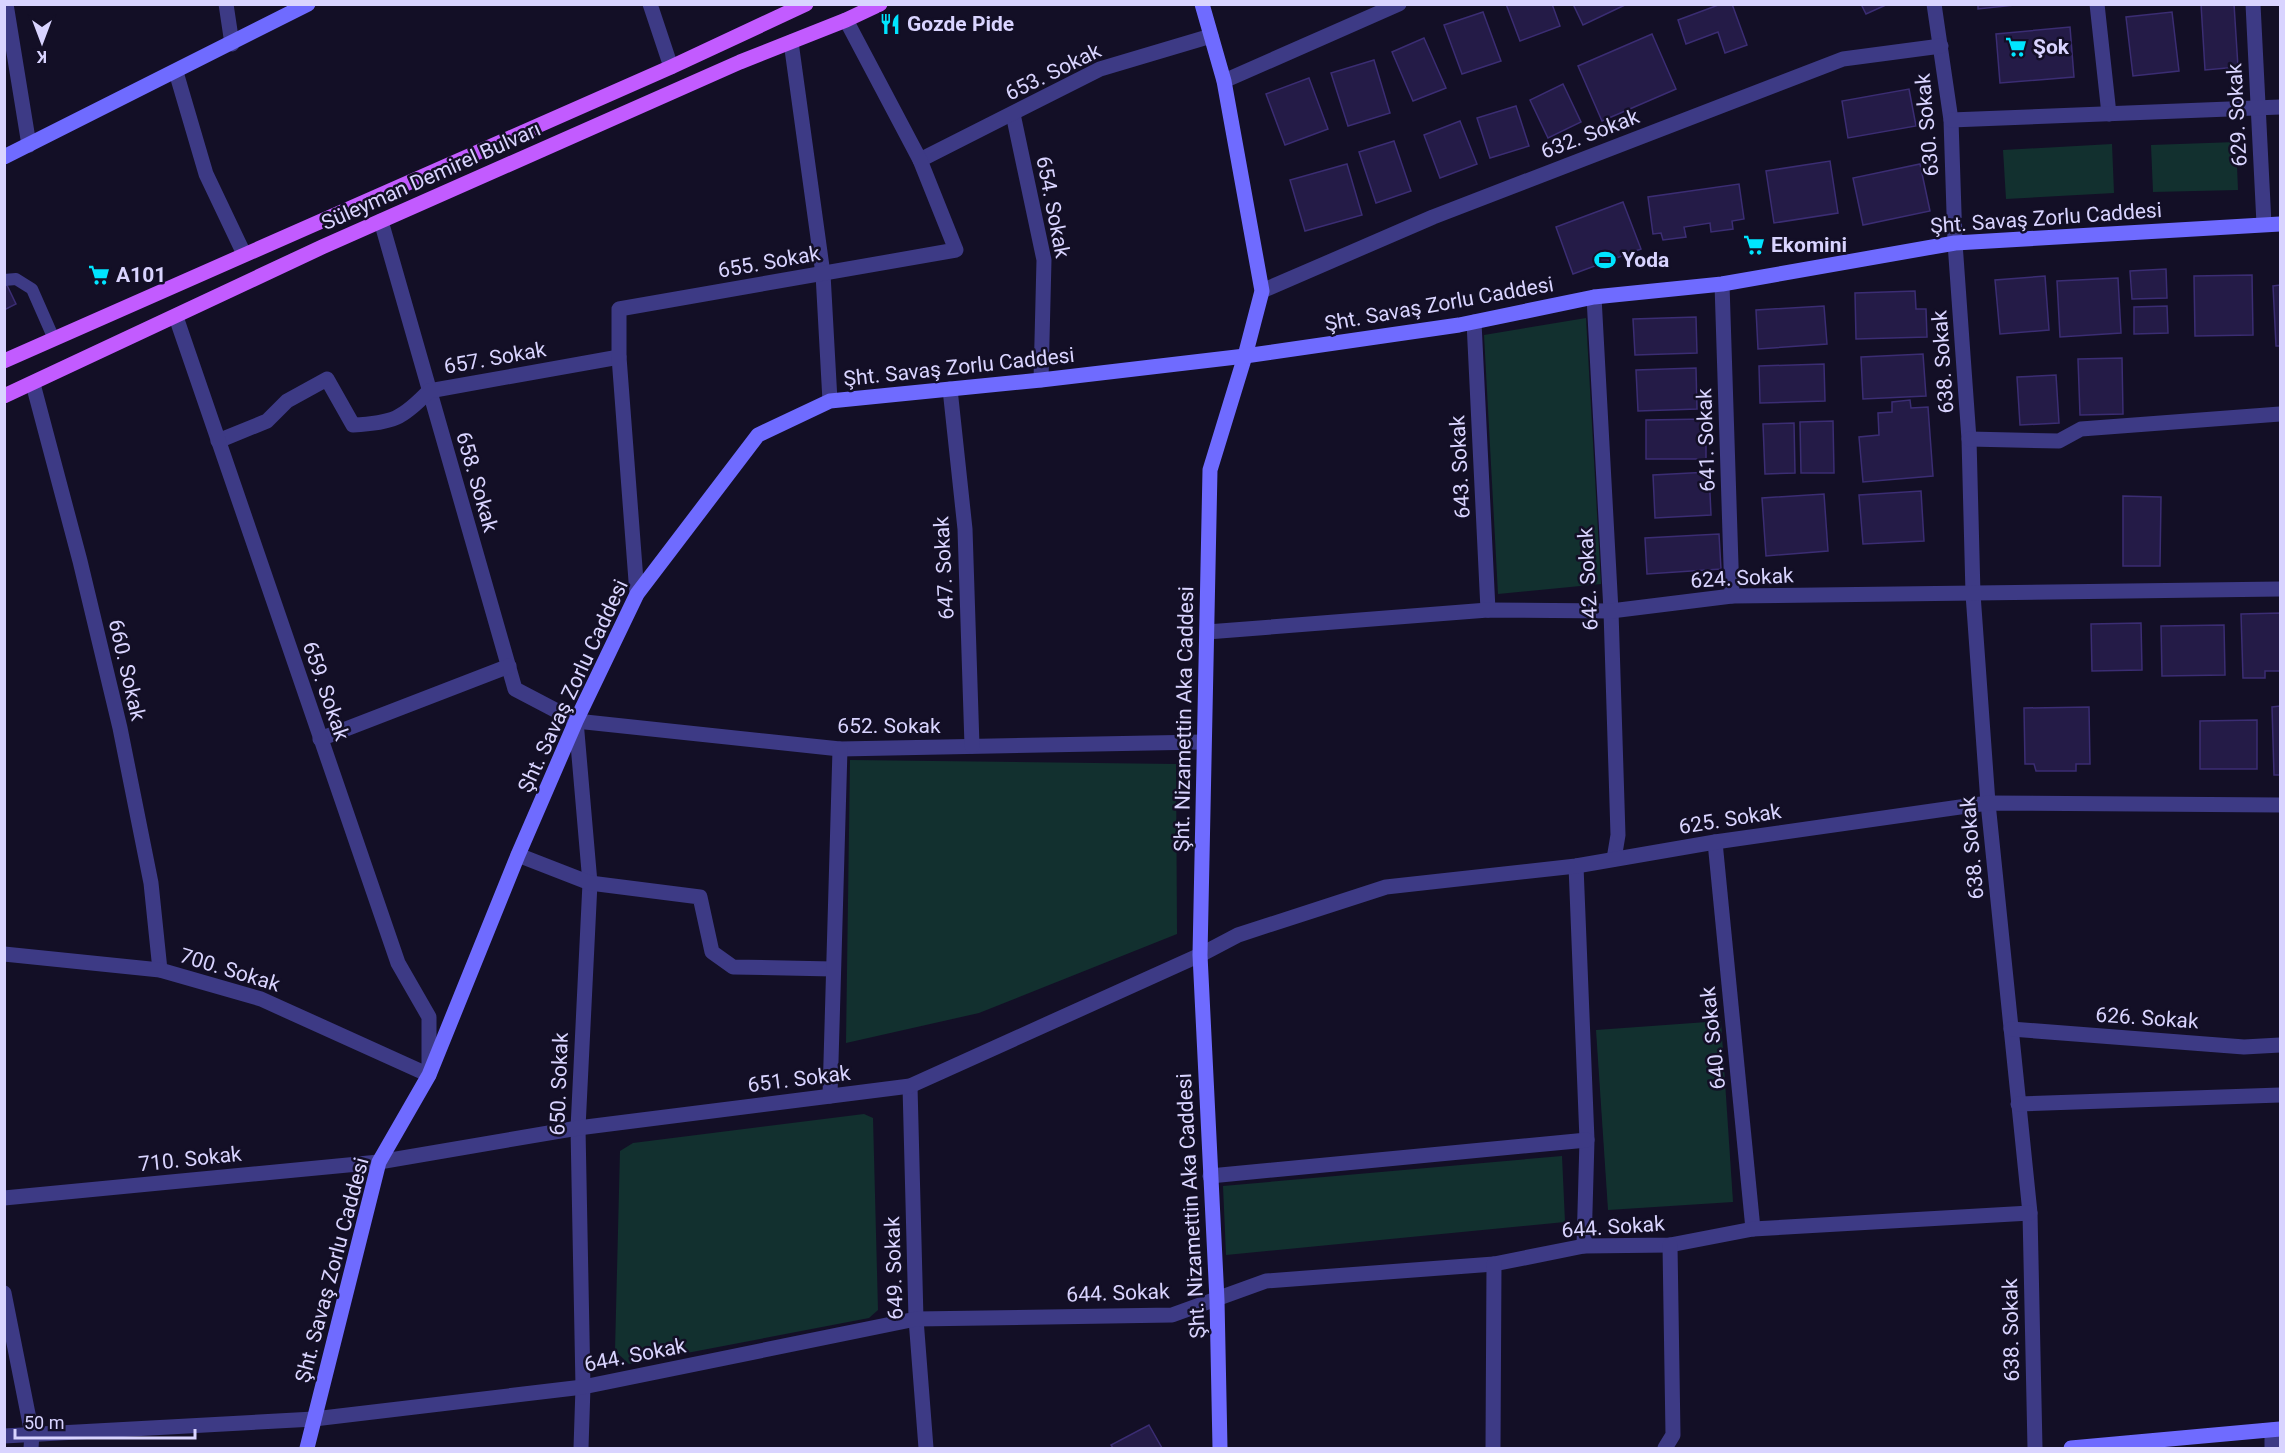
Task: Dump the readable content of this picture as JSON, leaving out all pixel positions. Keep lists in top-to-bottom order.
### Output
{
  "streets": {
    "main road": ["Süleyman Demirel Bulvarı"],
    "street": [
      "653. Sokak",
      "629. Sokak",
      "630. Sokak",
      "632. Sokak",
      "654. Sokak",
      "Şht. Savaş Zorlu Caddesi",
      "655. Sokak",
      "657. Sokak",
      "638. Sokak",
      "641. Sokak",
      "643. Sokak",
      "658. Sokak",
      "647. Sokak",
      "624. Sokak",
      "642. Sokak",
      "660. Sokak",
      "659. Sokak",
      "Şht. Nizamettin Aka Caddesi",
      "652. Sokak",
      "625. Sokak",
      "700. Sokak",
      "626. Sokak",
      "640. Sokak",
      "651. Sokak",
      "650. Sokak",
      "710. Sokak",
      "644. Sokak",
      "649. Sokak"
    ]
  },
  "crossings": [
    ["653. Sokak", "654. Sokak"],
    ["653. Sokak", "655. Sokak"],
    ["653. Sokak", "Şht. Nizamettin Aka Caddesi"],
    ["629. Sokak", "Şht. Savaş Zorlu Caddesi"],
    ["630. Sokak", "632. Sokak"],
    ["630. Sokak", "Şht. Savaş Zorlu Caddesi"],
    ["630. Sokak", "638. Sokak"],
    ["632. Sokak", "Şht. Nizamettin Aka Caddesi"],
    ["Süleyman Demirel Bulvarı", "655. Sokak"],
    ["Süleyman Demirel Bulvarı", "658. Sokak"],
    ["Süleyman Demirel Bulvarı", "660. Sokak"],
    ["Süleyman Demirel Bulvarı", "659. Sokak"],
    ["654. Sokak", "Şht. Savaş Zorlu Caddesi"],
    ["Şht. Savaş Zorlu Caddesi", "655. Sokak"],
    ["Şht. Savaş Zorlu Caddesi", "638. Sokak"],
    ["Şht. Savaş Zorlu Caddesi", "641. Sokak"],
    ["Şht. Savaş Zorlu Caddesi", "643. Sokak"],
    ["Şht. Savaş Zorlu Caddesi", "658. Sokak"],
    ["Şht. Savaş Zorlu Caddesi", "647. Sokak"],
    ["Şht. Savaş Zorlu Caddesi", "642. Sokak"],
    ["Şht. Savaş Zorlu Caddesi", "659. Sokak"],
    ["Şht. Savaş Zorlu Caddesi", "Şht. Nizamettin Aka Caddesi"],
    ["Şht. Savaş Zorlu Caddesi", "652. Sokak"],
    ["Şht. Savaş Zorlu Caddesi", "700. Sokak"],
    ["Şht. Savaş Zorlu Caddesi", "651. Sokak"],
    ["Şht. Savaş Zorlu Caddesi", "650. Sokak"],
    ["Şht. Savaş Zorlu Caddesi", "710. Sokak"],
    ["Şht. Savaş Zorlu Caddesi", "644. Sokak"],
    ["655. Sokak", "657. Sokak"],
    ["657. Sokak", "658. Sokak"],
    ["657. Sokak", "659. Sokak"],
    ["638. Sokak", "624. Sokak"],
    ["638. Sokak", "625. Sokak"],
    ["638. Sokak", "626. Sokak"],
    ["638. Sokak", "644. Sokak"],
    ["641. Sokak", "624. Sokak"],
    ["643. Sokak", "624. Sokak"],
    ["658. Sokak", "652. Sokak"],
    ["658. Sokak", "650. Sokak"],
    ["647. Sokak", "652. Sokak"],
    ["624. Sokak", "642. Sokak"],
    ["624. Sokak", "Şht. Nizamettin Aka Caddesi"],
    ["642. Sokak", "625. Sokak"],
    ["660. Sokak", "700. Sokak"],
    ["659. Sokak", "700. Sokak"],
    ["Şht. Nizamettin Aka Caddesi", "652. Sokak"],
    ["Şht. Nizamettin Aka Caddesi", "625. Sokak"],
    ["Şht. Nizamettin Aka Caddesi", "651. Sokak"],
    ["Şht. Nizamettin Aka Caddesi", "644. Sokak"],
    ["652. Sokak", "650. Sokak"],
    ["625. Sokak", "640. Sokak"],
    ["625. Sokak", "651. Sokak"],
    ["640. Sokak", "644. Sokak"],
    ["651. Sokak", "650. Sokak"],
    ["651. Sokak", "710. Sokak"],
    ["651. Sokak", "649. Sokak"],
    ["650. Sokak", "644. Sokak"],
    ["644. Sokak", "649. Sokak"]
  ],
  "places": {
    "restaurant": ["Gozde Pide"],
    "supermarket": ["Şok", "Ekomini", "A101"],
    "sports": ["Yoda"]
  },
  "scale_bar": "50 m",
  "north": "bottom"
}
